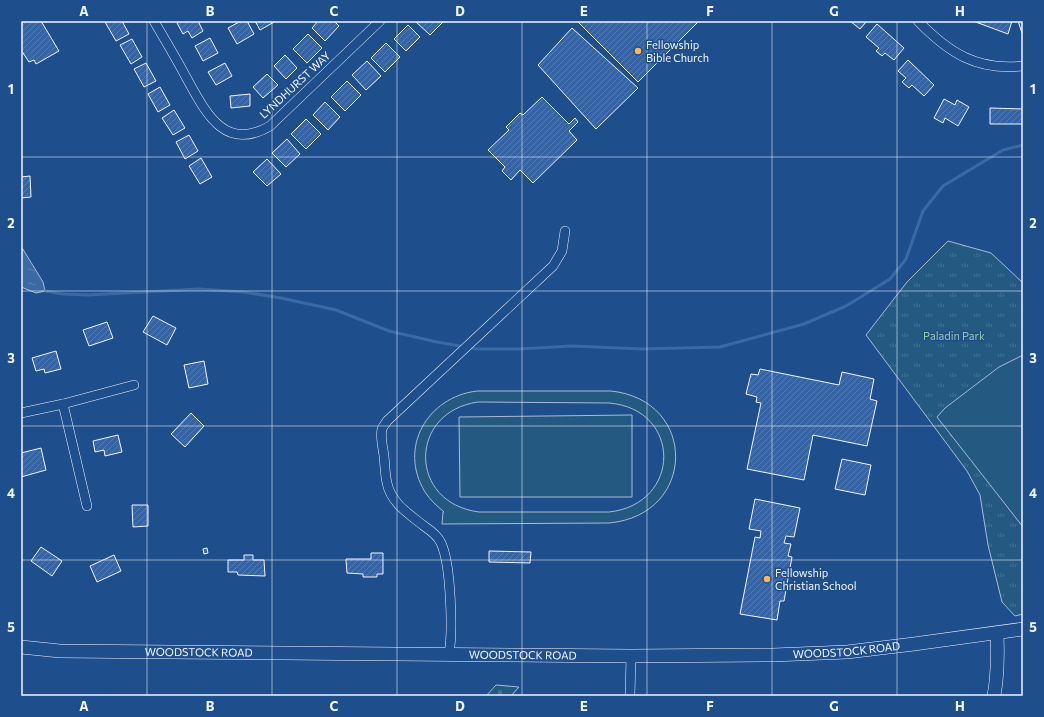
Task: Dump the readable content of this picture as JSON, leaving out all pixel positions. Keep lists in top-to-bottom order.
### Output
{
  "streets": {
    "street": ["LYNDHURST WAY", "WOODSTOCK ROAD"]
  },
  "parks": ["Paladin Park"],
  "places": ["Fellowship Bible Church", "Fellowship Christian School"],
  "grid": {
    "columns": [
      "A",
      "B",
      "C",
      "D",
      "E",
      "F",
      "G",
      "H"
    ],
    "rows": [
      "1",
      "2",
      "3",
      "4",
      "5"
    ]
  }
}
